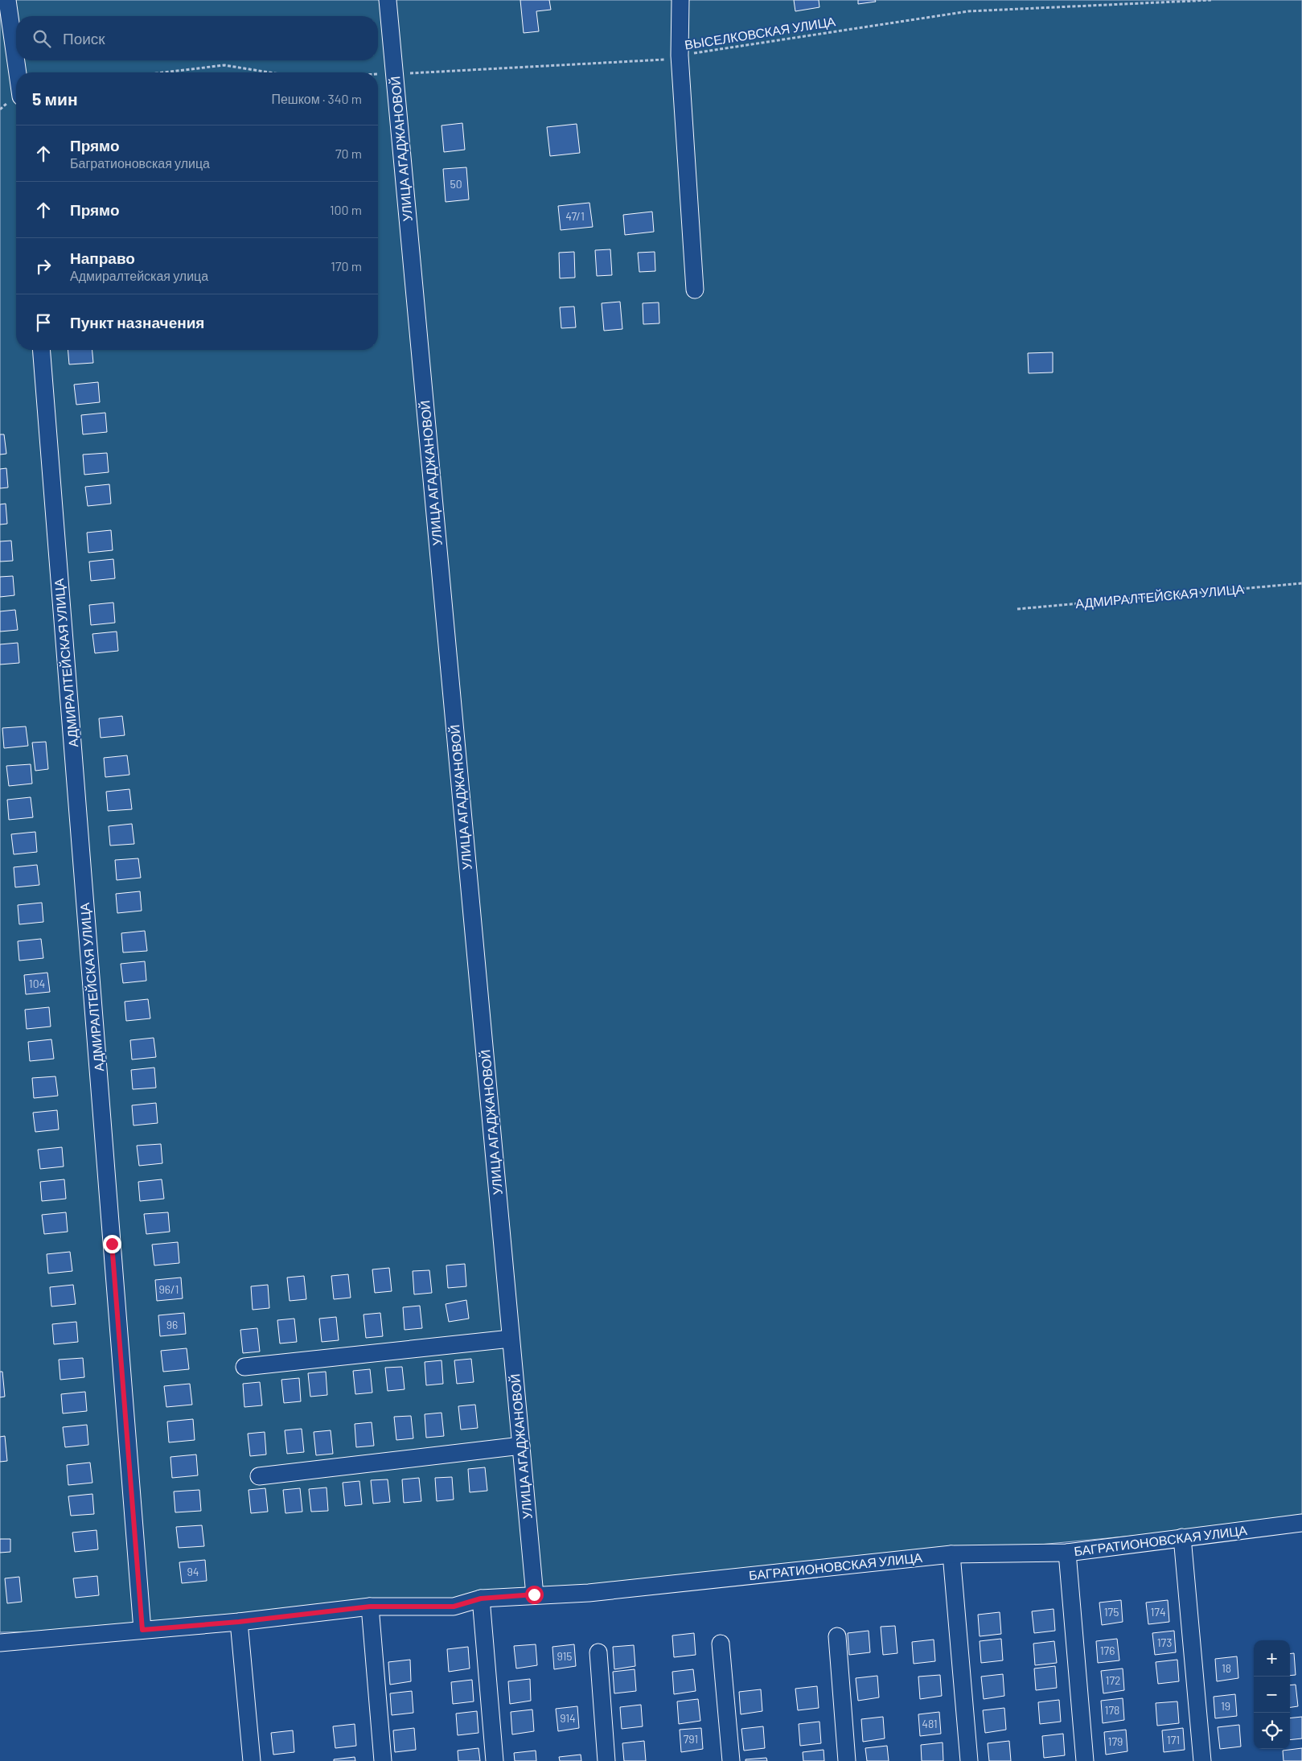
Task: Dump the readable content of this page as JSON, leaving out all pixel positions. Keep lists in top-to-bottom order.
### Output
{
  "streets": {
    "street": ["УЛИЦА АГАДЖАНОВОЙ", "АДМИРАЛТЕЙСКАЯ УЛИЦА", "БАГРАТИОНОВСКАЯ УЛИЦА"],
    "path": ["ВЫСЕЛКОВСКАЯ УЛИЦА"]
  },
  "crossings": [
    ["ВЫСЕЛКОВСКАЯ УЛИЦА", "УЛИЦА АГАДЖАНОВОЙ"],
    ["УЛИЦА АГАДЖАНОВОЙ", "БАГРАТИОНОВСКАЯ УЛИЦА"],
    ["АДМИРАЛТЕЙСКАЯ УЛИЦА", "БАГРАТИОНОВСКАЯ УЛИЦА"]
  ],
  "house_numbers": [
    "50",
    "47/1",
    "104",
    "96/1",
    "96",
    "94",
    "175",
    "174",
    "173",
    "176",
    "915",
    "18",
    "172",
    "19",
    "178",
    "914",
    "481",
    "791",
    "171",
    "179"
  ],
  "page": {
    "search": "Поиск",
    "heading": ["5 мин", "Пешком · 340 m"],
    "list": [
      ["Прямо", "Багратионовская улица", "70 m"],
      ["Прямо", "100 m"],
      ["Направо", "Адмиралтейская улица", "170 m"],
      "Пункт назначения"
    ],
    "map_buttons": ["+", "−"]
  }
}
